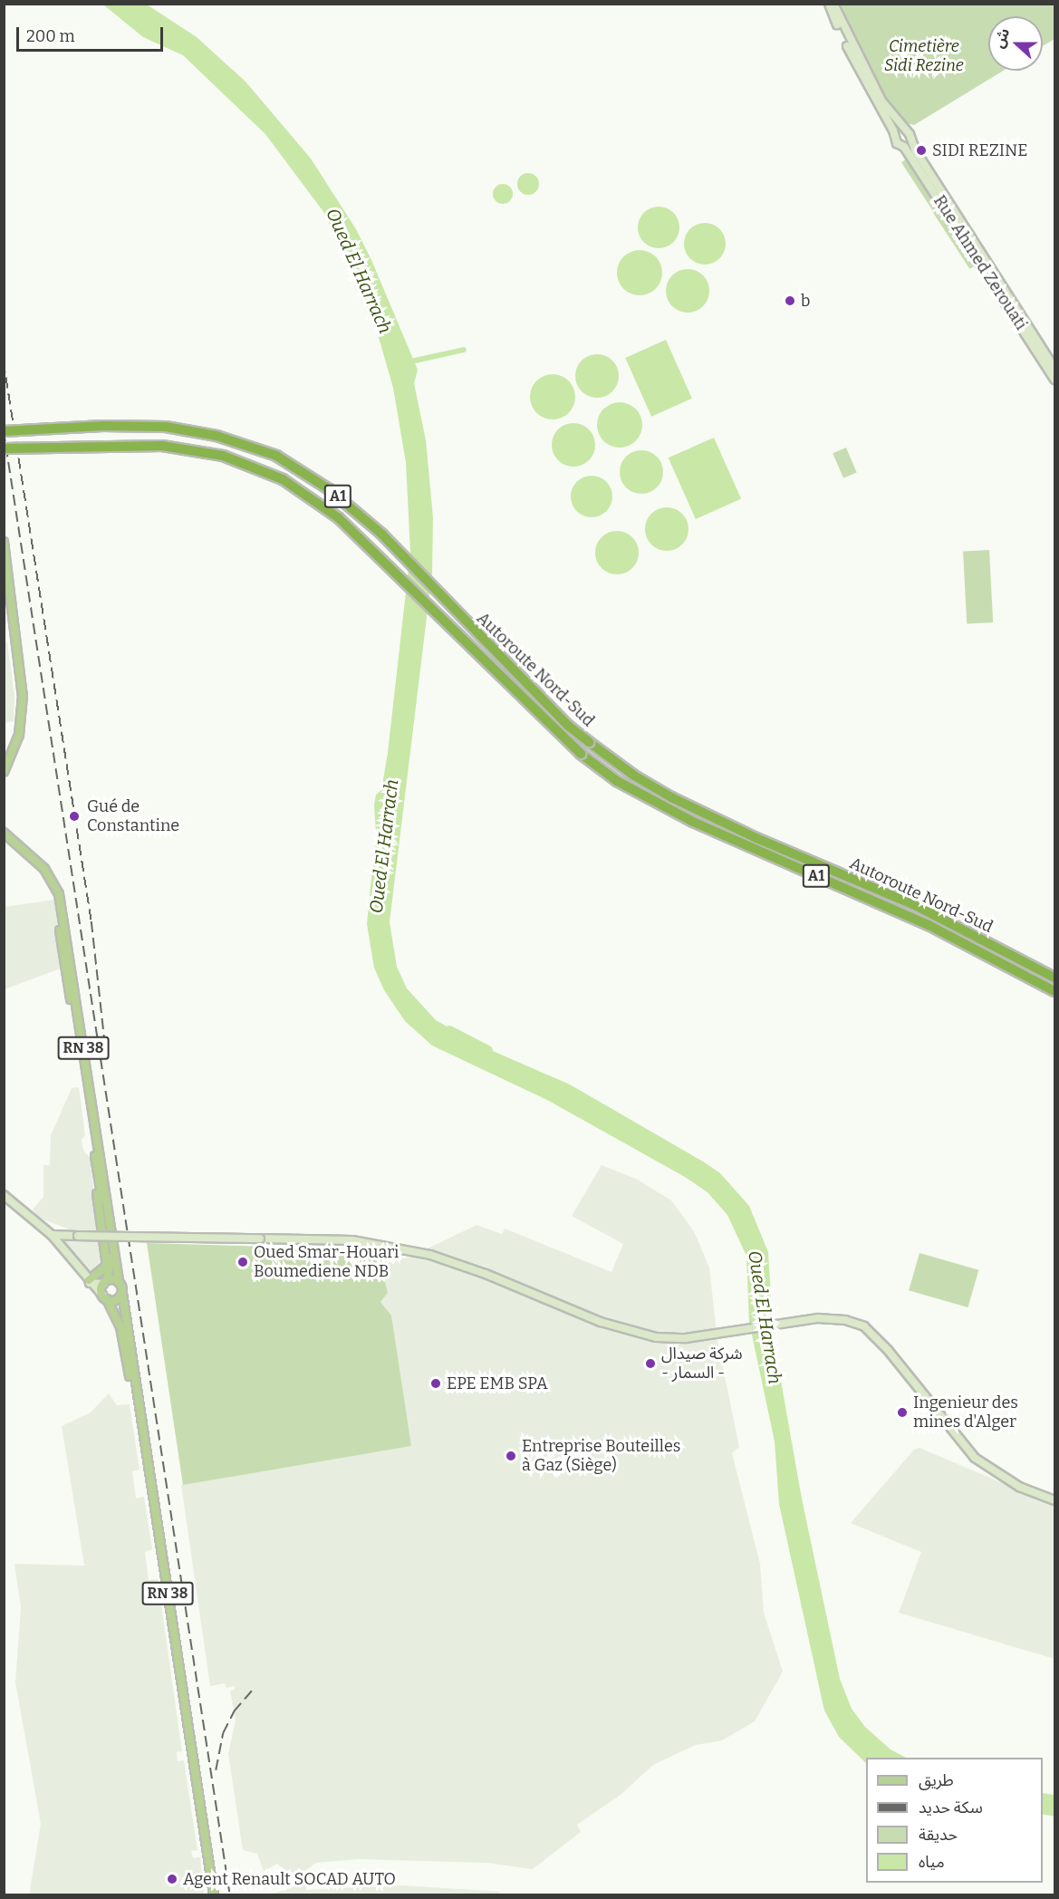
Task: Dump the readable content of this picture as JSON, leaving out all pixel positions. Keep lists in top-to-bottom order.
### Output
{
  "streets": {
    "highway": ["A1", "Autoroute Nord-Sud"],
    "main road": ["Rue Ahmed Zerouati", "RN 38"]
  },
  "water": ["Oued El Harrach"],
  "parks": ["Cimetière Sidi Rezine"],
  "places": [
    "SIDI REZINE",
    "b",
    "Gué de Constantine",
    "Oued Smar-Houari Boumediene NDB",
    "شركة صيدال - السمار -",
    "EPE EMB SPA",
    "Ingenieur des mines d'Alger",
    "Entreprise Bouteilles à Gaz (Siège)",
    "Agent Renault SOCAD AUTO"
  ],
  "legend": [
    "طريق",
    "سكة حديد",
    "حديقة",
    "مياه"
  ],
  "scale_bar": "200 m",
  "north": "left"
}
